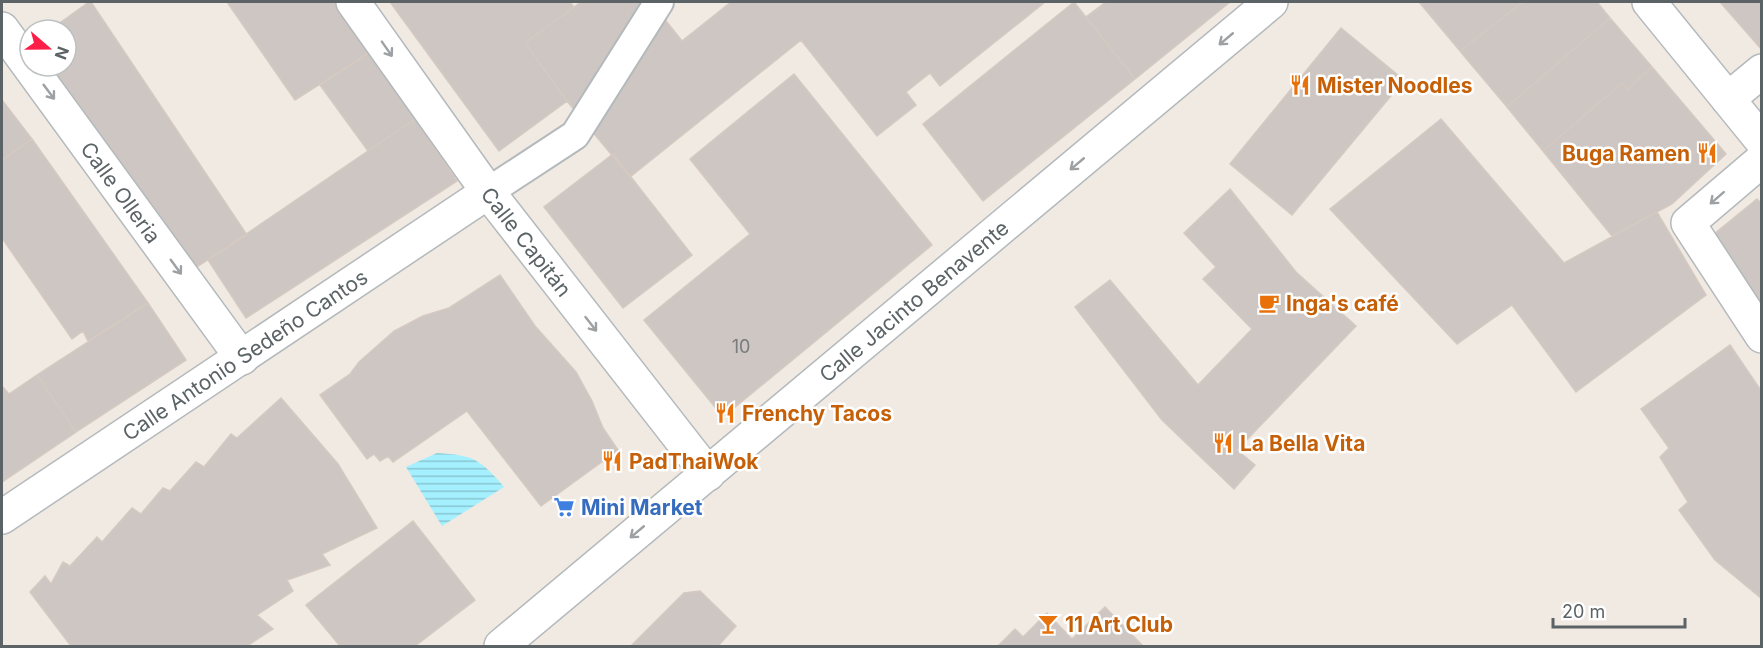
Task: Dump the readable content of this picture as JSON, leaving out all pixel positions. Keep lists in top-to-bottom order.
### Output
{
  "streets": {
    "street": [
      "Calle Olleria",
      "Calle Capitán",
      "Calle Jacinto Benavente",
      "Calle Antonio Sedeño Cantos"
    ]
  },
  "crossings": [
    ["Calle Olleria", "Calle Antonio Sedeño Cantos"],
    ["Calle Capitán", "Calle Jacinto Benavente"],
    ["Calle Capitán", "Calle Antonio Sedeño Cantos"]
  ],
  "one_way": ["Calle Olleria", "Calle Capitán", "Calle Jacinto Benavente"],
  "places": {
    "restaurant": [
      "Mister Noodles",
      "Buga Ramen",
      "Frenchy Tacos",
      "La Bella Vita",
      "PadThaiWok"
    ],
    "cafe": ["Inga's café"],
    "supermarket": ["Mini Market"],
    "bar": ["11 Art Club"]
  },
  "house_numbers": ["10"],
  "scale_bar": "20 m",
  "north": "right"
}
